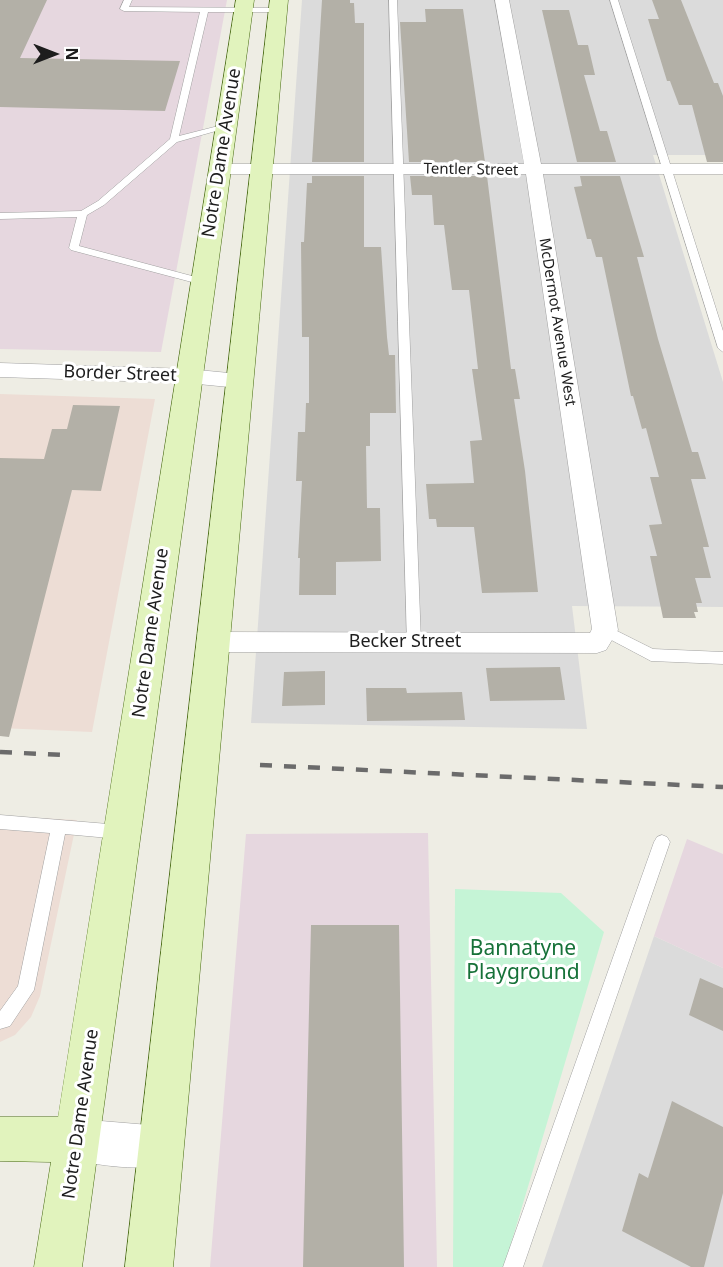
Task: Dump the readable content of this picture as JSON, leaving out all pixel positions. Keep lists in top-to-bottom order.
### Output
{
  "streets": {
    "main road": ["Notre Dame Avenue"],
    "street": [
      "Tentler Street",
      "McDermot Avenue West",
      "Border Street",
      "Becker Street"
    ]
  },
  "crossings": [
    ["Notre Dame Avenue", "Tentler Street"],
    ["Notre Dame Avenue", "Border Street"],
    ["Notre Dame Avenue", "Becker Street"],
    ["Tentler Street", "McDermot Avenue West"],
    ["McDermot Avenue West", "Becker Street"]
  ],
  "parks": ["Bannatyne Playground"],
  "north": "right"
}
